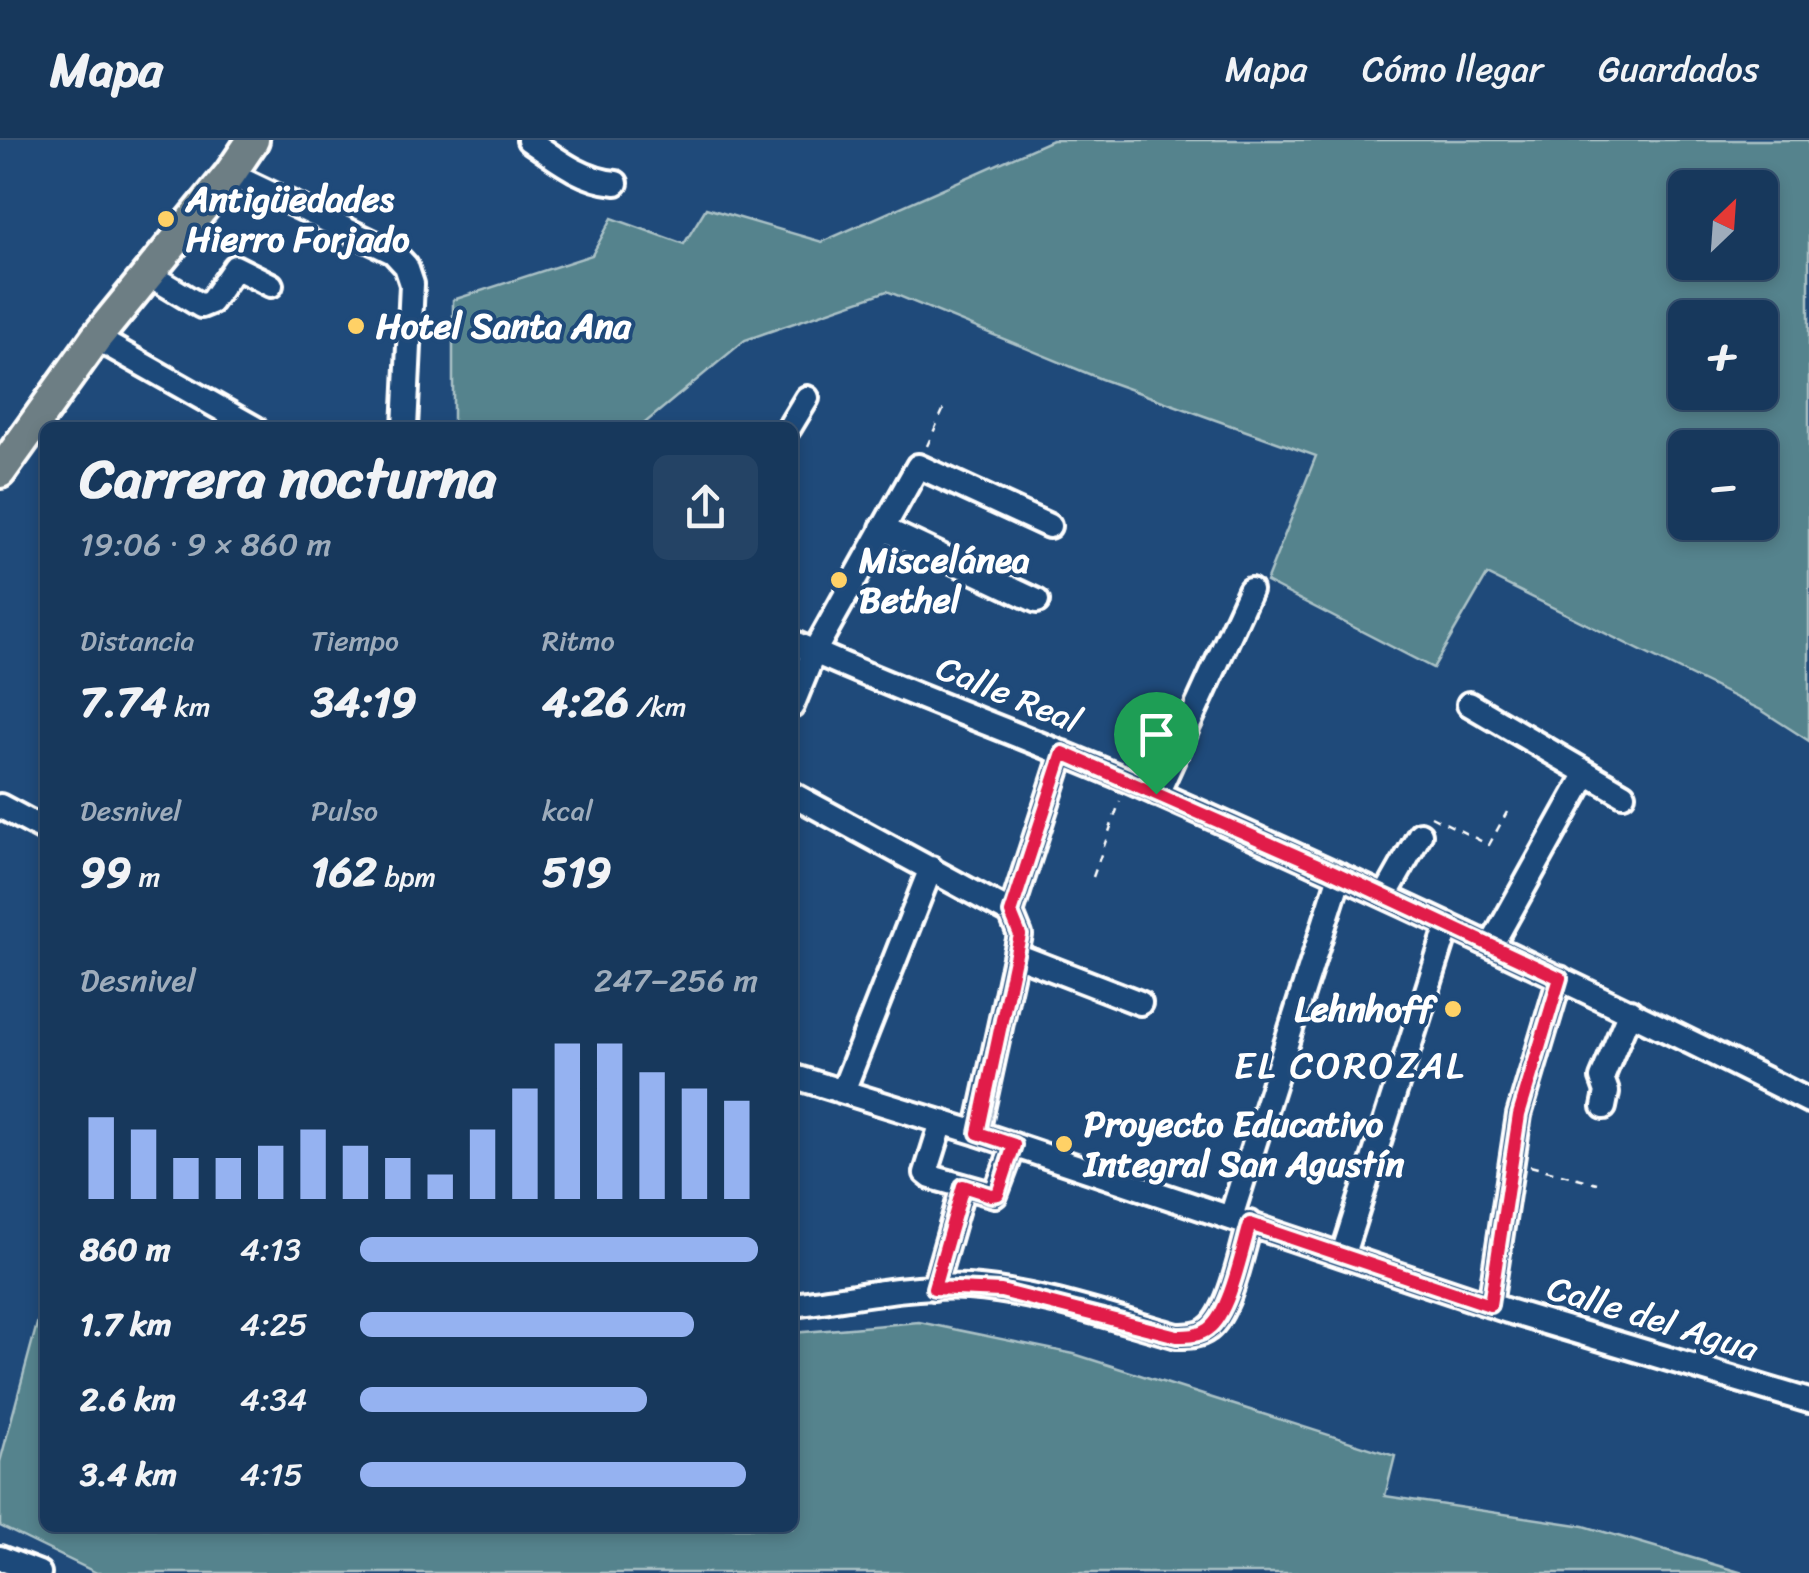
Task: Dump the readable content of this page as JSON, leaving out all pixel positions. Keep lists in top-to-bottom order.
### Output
{
  "streets": {
    "street": ["Calle Real", "Calle del Agua"]
  },
  "districts": ["EL COROZAL"],
  "places": [
    "Antigüedades Hierro Forjado",
    "Hotel Santa Ana",
    "Miscelánea Bethel",
    "Lehnhoff",
    "Proyecto Educativo Integral San Agustín"
  ],
  "north": "top right",
  "page": {
    "header": "Mapa",
    "nav": ["Mapa", "Cómo llegar", "Guardados"],
    "map_buttons": ["+", "−"],
    "heading": ["Carrera nocturna", "19:06 · 9 × 860 m"],
    "stats": [
      ["Distancia", "7.74 km"],
      ["Tiempo", "34:19"],
      ["Ritmo", "4:26 /km"],
      ["Desnivel", "99 m"],
      ["Pulso", "162 bpm"],
      ["kcal", "519"]
    ],
    "chart": ["Desnivel", "247–256 m"],
    "list": [
      {
        "name": "860 m",
        "note": "4:13"
      },
      {
        "name": "1.7 km",
        "note": "4:25"
      },
      {
        "name": "2.6 km",
        "note": "4:34"
      },
      {
        "name": "3.4 km",
        "note": "4:15"
      }
    ]
  }
}
